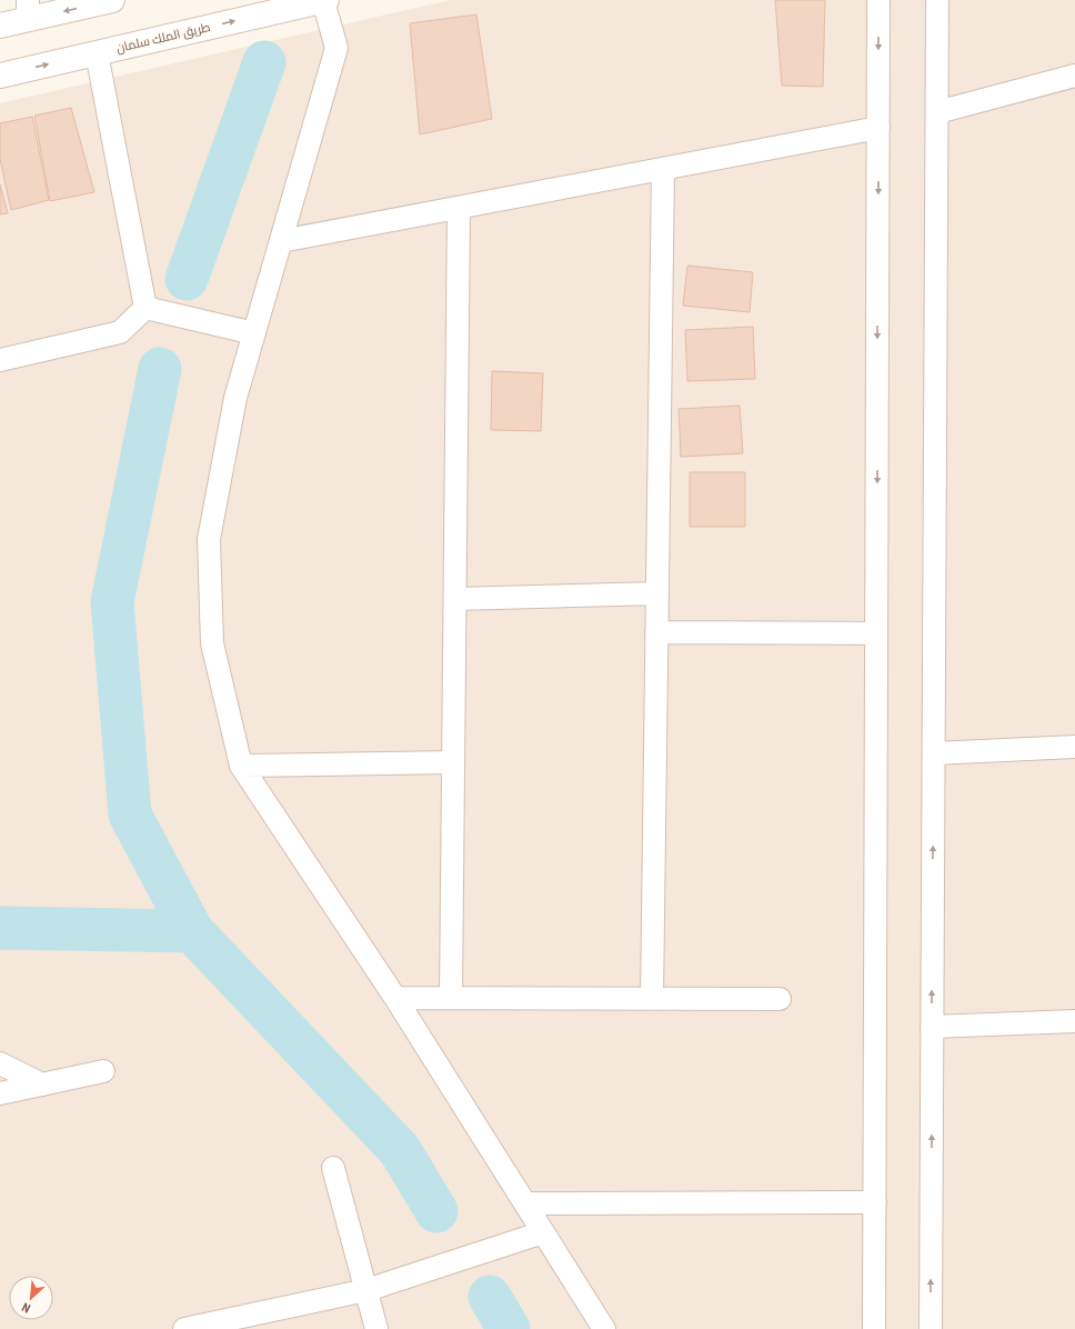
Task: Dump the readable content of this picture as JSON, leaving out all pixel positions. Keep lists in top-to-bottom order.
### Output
{
  "streets": {
    "main road": ["طريق الملك سلمان"]
  },
  "north": "bottom left"
}
